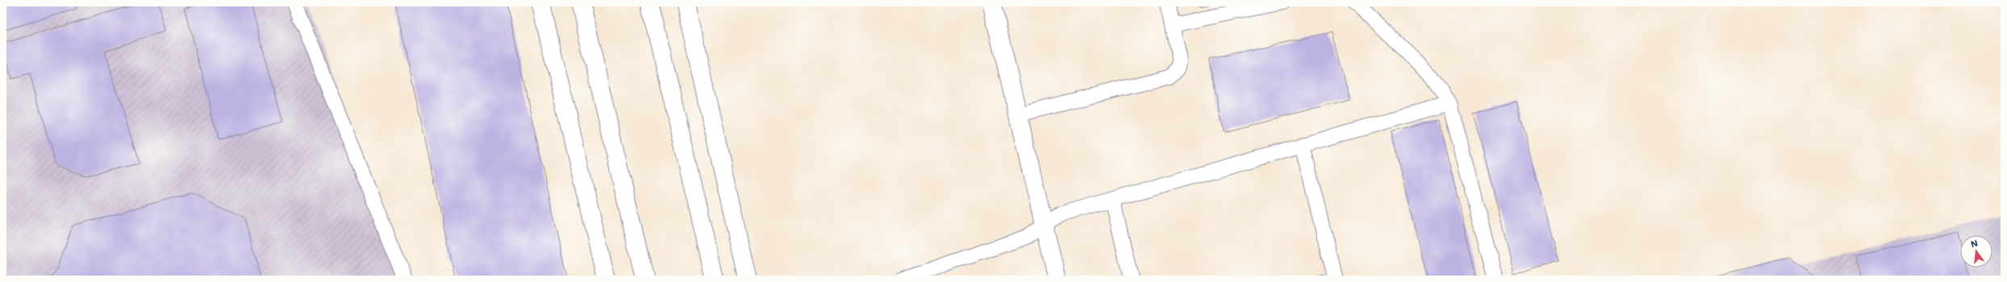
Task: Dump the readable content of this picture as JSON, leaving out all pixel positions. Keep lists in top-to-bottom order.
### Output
{
  "north": "top"
}
